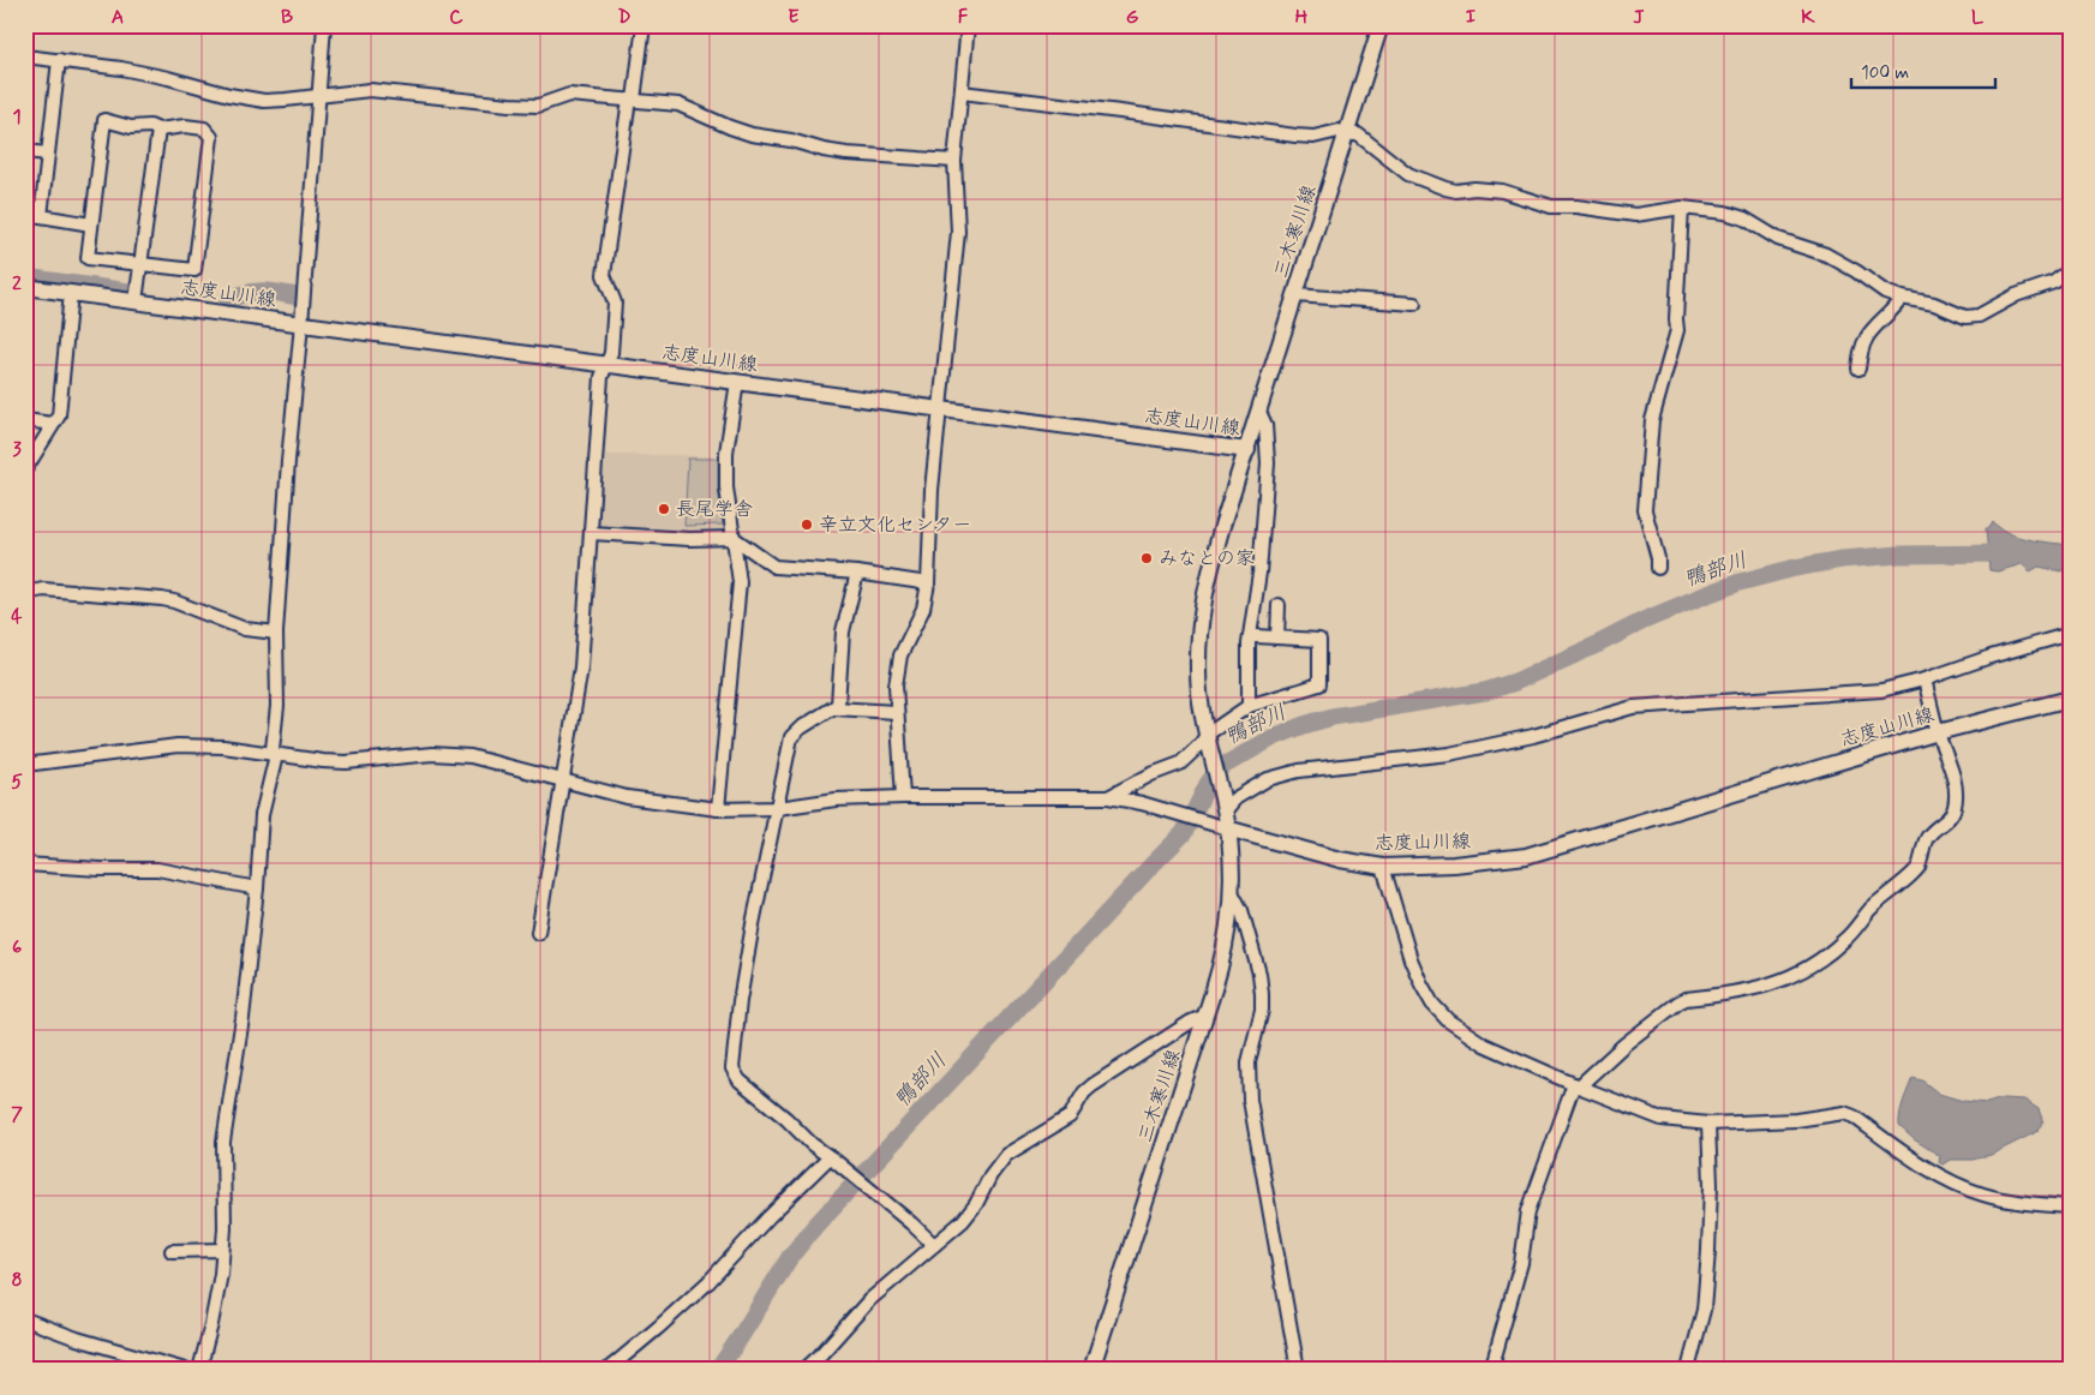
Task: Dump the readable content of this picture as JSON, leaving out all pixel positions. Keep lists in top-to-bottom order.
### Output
{
  "streets": {
    "main road": ["三木寒川線", "志度山川線"]
  },
  "crossings": [
    ["三木寒川線", "志度山川線"]
  ],
  "water": ["鴨部川"],
  "places": ["長尾学舎", "辛立文化センター", "みなとの家"],
  "scale_bar": "100 m",
  "grid": {
    "columns": [
      "A",
      "B",
      "C",
      "D",
      "E",
      "F",
      "G",
      "H",
      "I",
      "J",
      "K",
      "L"
    ],
    "rows": [
      "1",
      "2",
      "3",
      "4",
      "5",
      "6",
      "7",
      "8"
    ]
  }
}
